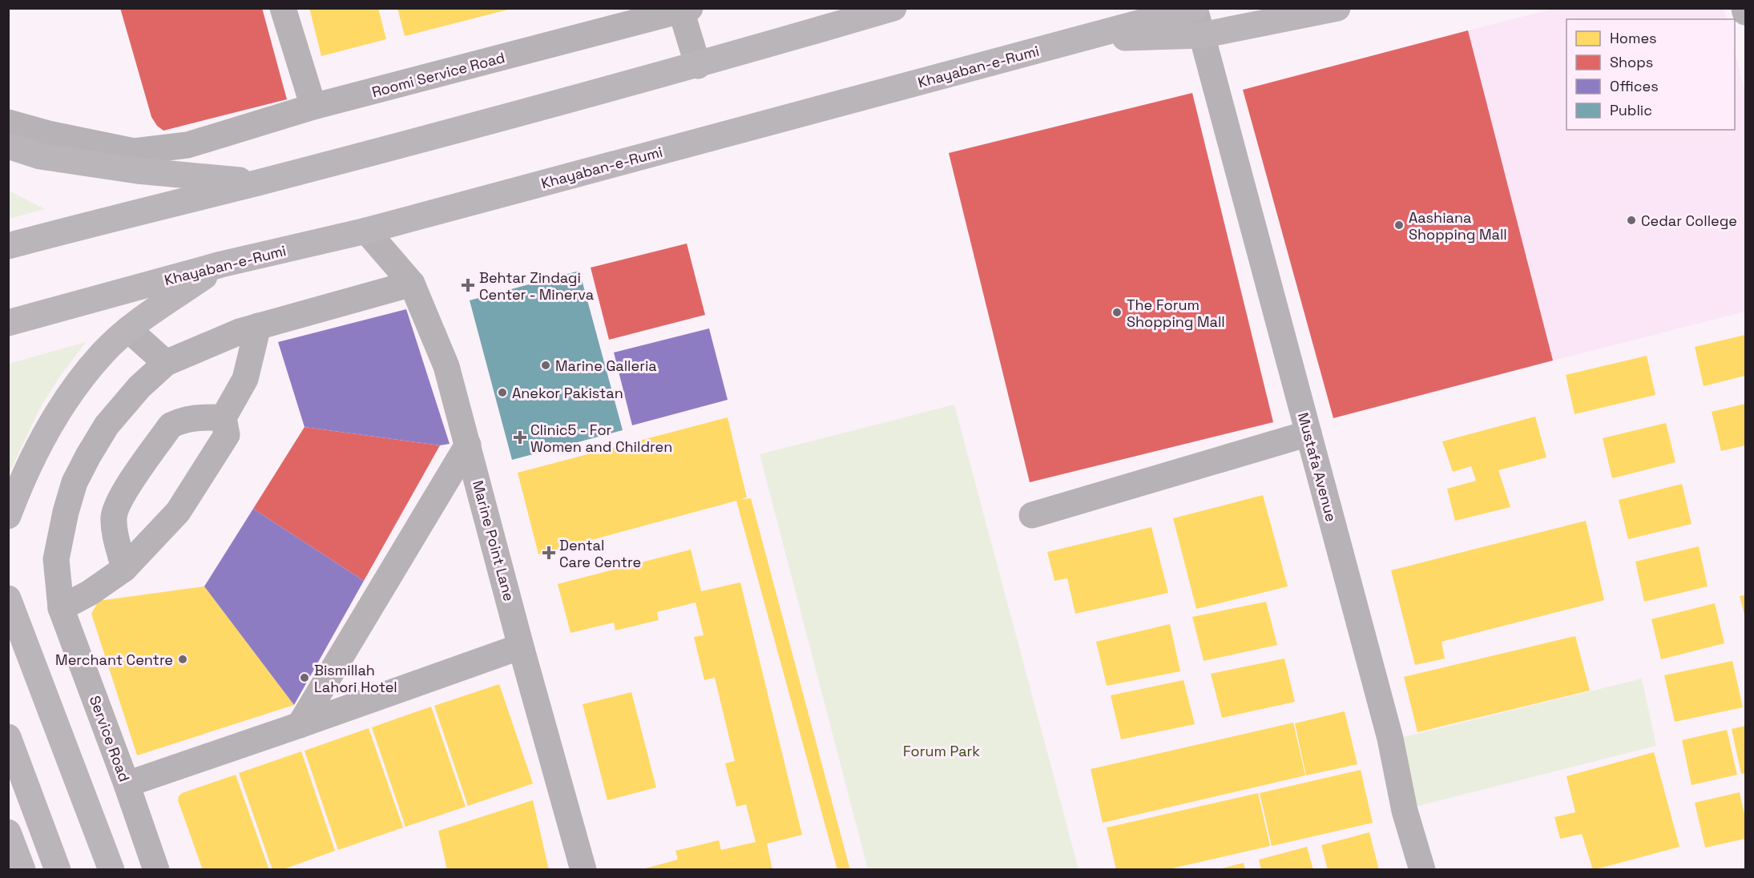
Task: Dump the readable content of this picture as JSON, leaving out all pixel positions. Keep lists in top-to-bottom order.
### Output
{
  "streets": {
    "main road": ["Khayaban-e-Rumi"],
    "street": [
      "Roomi Service Road",
      "Mustafa Avenue",
      "Marine Point Lane",
      "Service Road"
    ]
  },
  "crossings": [
    ["Khayaban-e-Rumi", "Mustafa Avenue"],
    ["Khayaban-e-Rumi", "Marine Point Lane"],
    ["Marine Point Lane", "Service Road"]
  ],
  "parks": ["Forum Park"],
  "places": {
    "other": [
      "Cedar College",
      "Aashiana Shopping Mall",
      "The Forum Shopping Mall",
      "Marine Galleria",
      "Anekor Pakistan",
      "Merchant Centre",
      "Bismillah Lahori Hotel"
    ],
    "health": ["Behtar Zindagi Center - Minerva", "Clinic5 - For Women and Children", "Dental Care Centre"]
  },
  "legend": [
    "Homes",
    "Shops",
    "Offices",
    "Public"
  ]
}
